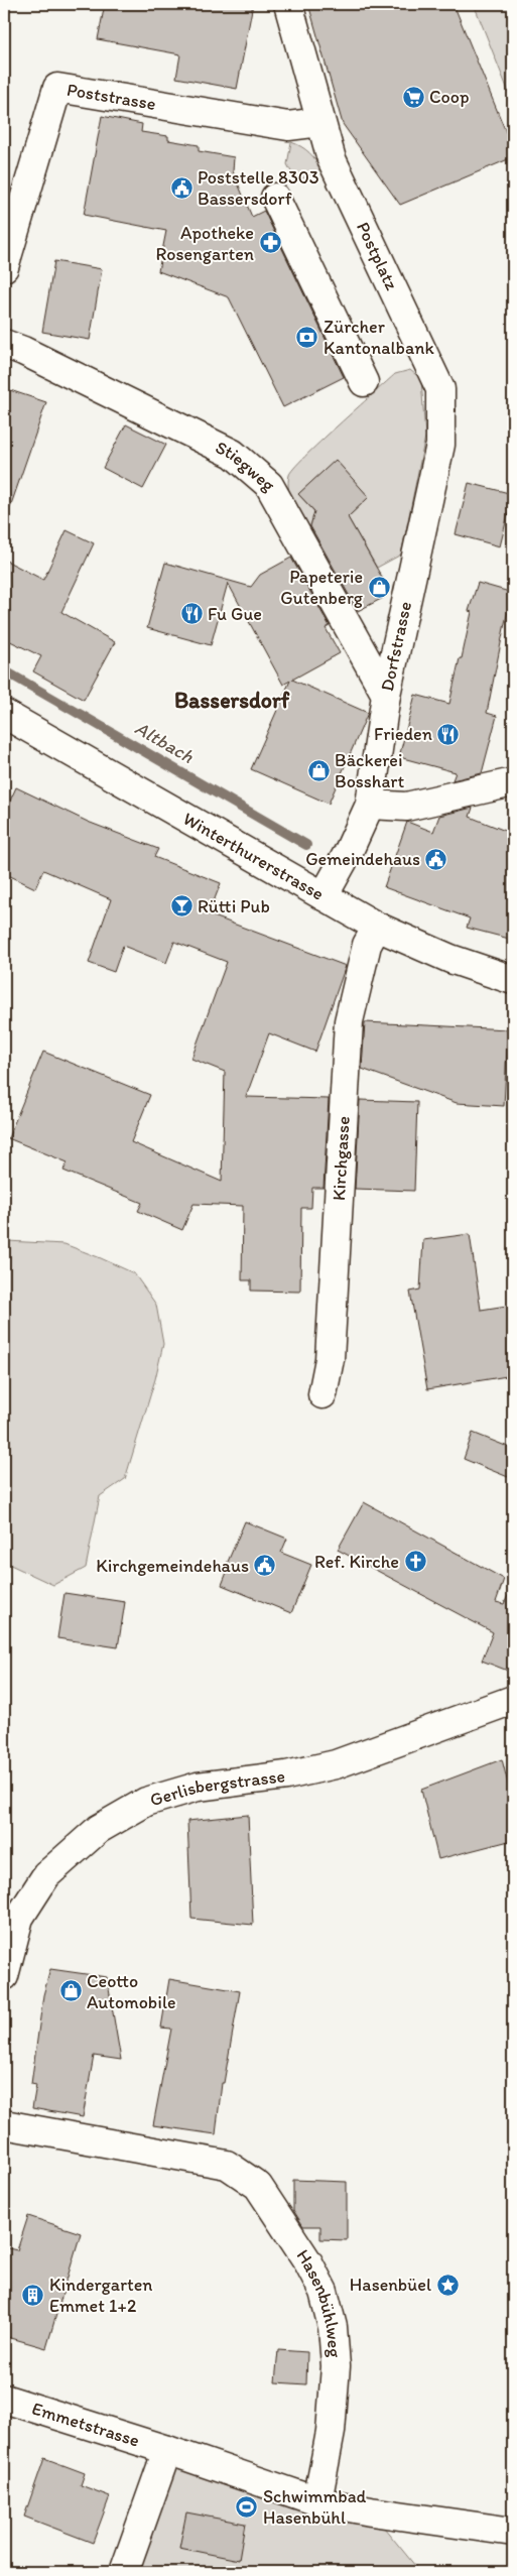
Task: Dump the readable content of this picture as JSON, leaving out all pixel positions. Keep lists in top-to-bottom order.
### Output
{
  "streets": {
    "street": [
      "Poststrasse",
      "Postplatz",
      "Stiegweg",
      "Dorfstrasse",
      "Winterthurerstrasse",
      "Kirchgasse",
      "Gerlisbergstrasse",
      "Hasenbühlweg",
      "Emmetstrasse"
    ]
  },
  "crossings": [
    ["Poststrasse", "Postplatz"],
    ["Postplatz", "Dorfstrasse"],
    ["Stiegweg", "Dorfstrasse"],
    ["Dorfstrasse", "Winterthurerstrasse"],
    ["Winterthurerstrasse", "Kirchgasse"],
    ["Hasenbühlweg", "Emmetstrasse"]
  ],
  "districts": ["Bassersdorf"],
  "water": ["Altbach"],
  "places": {
    "supermarket": ["Coop"],
    "public building": ["Poststelle 8303 Bassersdorf", "Gemeindehaus", "Kirchgemeindehaus"],
    "pharmacy": ["Apotheke Rosengarten"],
    "bank": ["Zürcher Kantonalbank"],
    "shop": ["Papeterie Gutenberg", "Bäckerei Bosshart", "Ceotto Automobile"],
    "restaurant": ["Fu Gue", "Frieden"],
    "bar": ["Rütti Pub"],
    "church": ["Ref. Kirche"],
    "place": ["Hasenbüel"],
    "building": ["Kindergarten Emmet 1+2"],
    "sports": ["Schwimmbad Hasenbühl"]
  }
}
